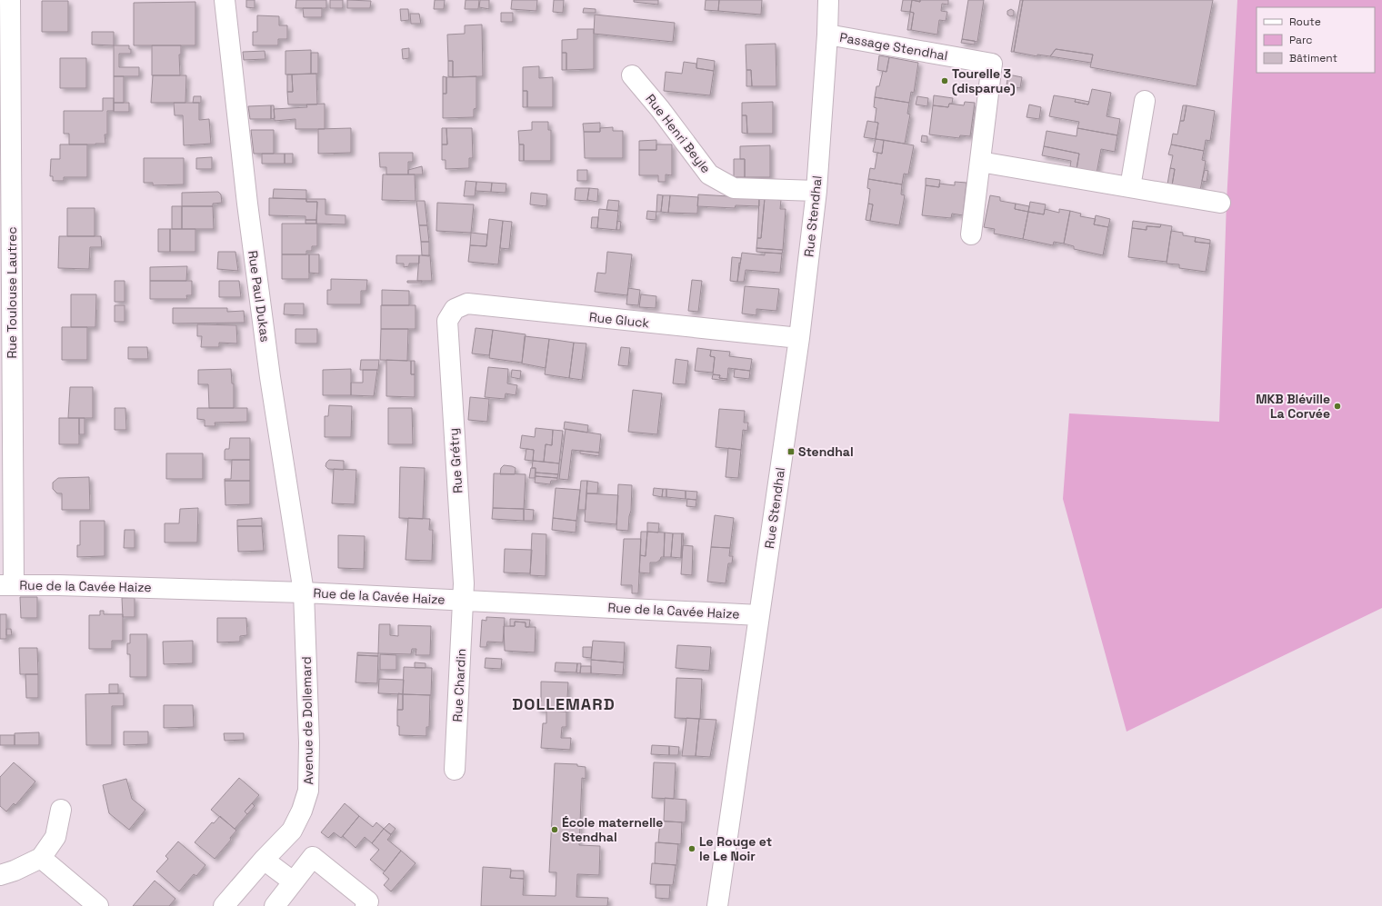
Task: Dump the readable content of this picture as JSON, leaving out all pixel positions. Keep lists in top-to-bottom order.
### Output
{
  "streets": {
    "street": [
      "Passage Stendhal",
      "Rue Henri Beyle",
      "Rue Stendhal",
      "Rue Toulouse Lautrec",
      "Rue Paul Dukas",
      "Rue Gluck",
      "Rue Grétry",
      "Rue de la Cavée Haize",
      "Rue Chardin",
      "Avenue de Dollemard"
    ]
  },
  "crossings": [
    ["Passage Stendhal", "Rue Stendhal"],
    ["Rue Henri Beyle", "Rue Stendhal"],
    ["Rue Stendhal", "Rue Gluck"],
    ["Rue Stendhal", "Rue de la Cavée Haize"],
    ["Rue Toulouse Lautrec", "Rue de la Cavée Haize"],
    ["Rue Paul Dukas", "Rue de la Cavée Haize"],
    ["Rue Paul Dukas", "Avenue de Dollemard"],
    ["Rue Gluck", "Rue Grétry"],
    ["Rue Grétry", "Rue de la Cavée Haize"],
    ["Rue Grétry", "Rue Chardin"],
    ["Rue de la Cavée Haize", "Rue Chardin"],
    ["Rue de la Cavée Haize", "Avenue de Dollemard"]
  ],
  "districts": ["DOLLEMARD"],
  "places": {
    "other": [
      "Tourelle 3 (disparue)",
      "MKB Bléville La Corvée",
      "École maternelle Stendhal",
      "Le Rouge et le Le Noir"
    ],
    "transit": ["Stendhal"]
  },
  "legend": ["Route", "Parc", "Bâtiment"]
}
